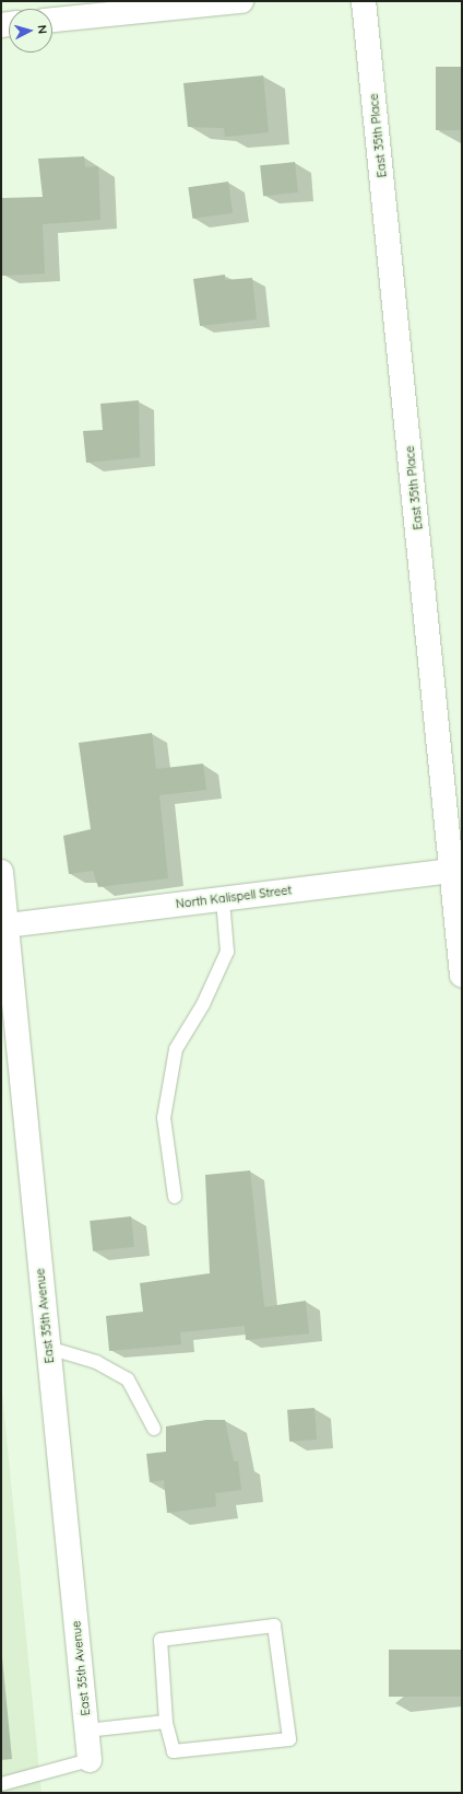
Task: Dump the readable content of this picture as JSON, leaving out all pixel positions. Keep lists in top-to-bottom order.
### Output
{
  "streets": {
    "street": ["East 35th Place", "North Kalispell Street", "East 35th Avenue"]
  },
  "crossings": [
    ["East 35th Place", "North Kalispell Street"],
    ["North Kalispell Street", "East 35th Avenue"]
  ],
  "north": "right"
}
